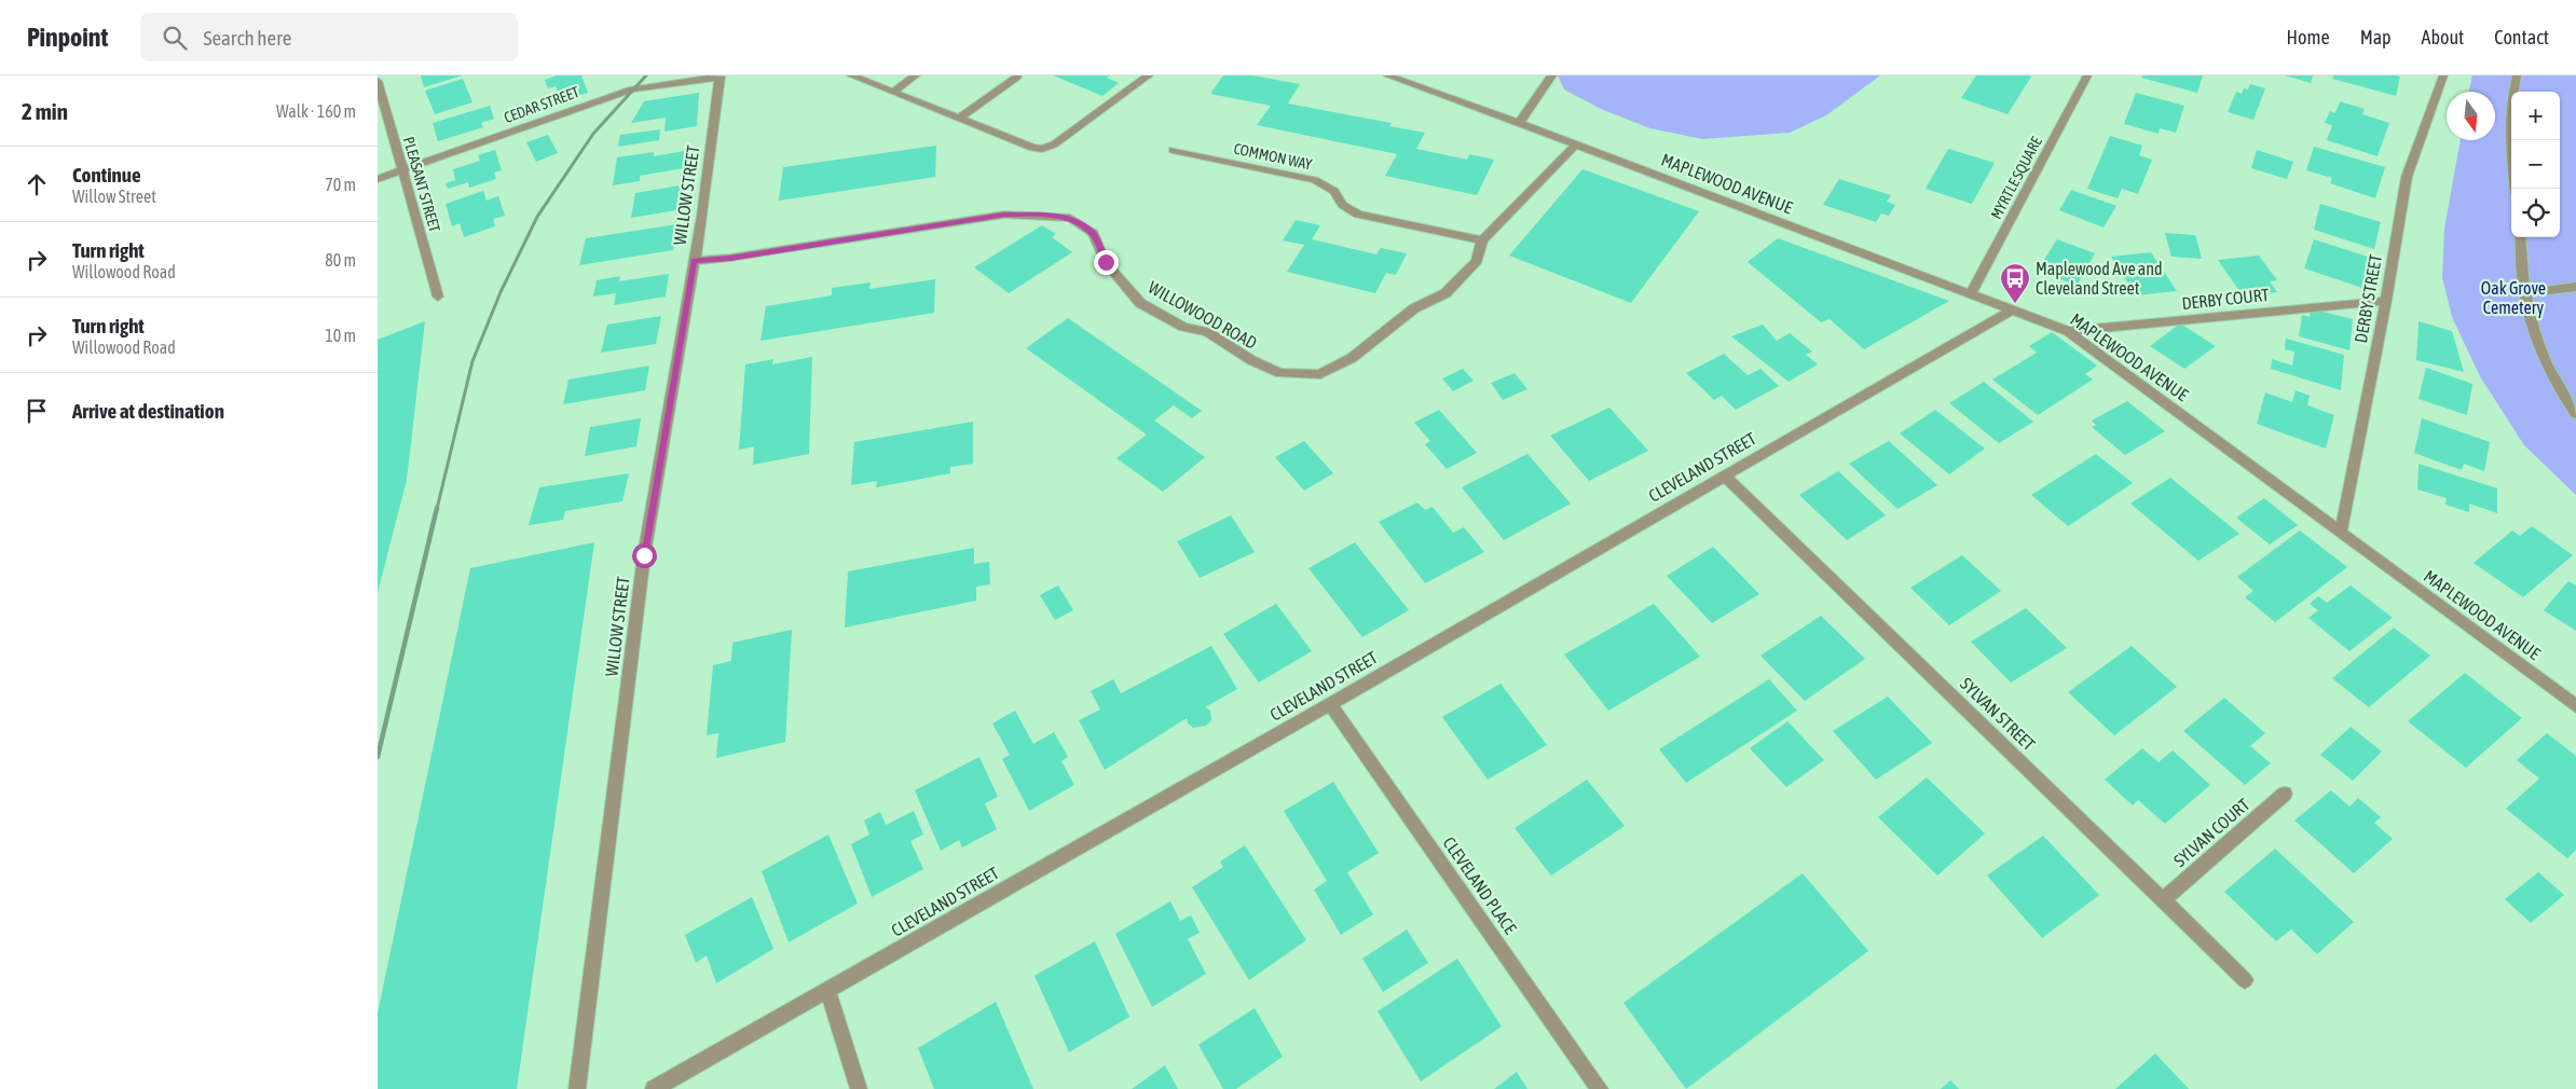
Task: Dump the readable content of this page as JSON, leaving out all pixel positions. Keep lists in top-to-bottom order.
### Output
{
  "streets": {
    "street": [
      "CEDAR STREET",
      "COMMON WAY",
      "MYRTLE SQUARE",
      "MAPLEWOOD AVENUE",
      "PLEASANT STREET",
      "WILLOW STREET",
      "DERBY COURT",
      "DERBY STREET",
      "WILLOWOOD ROAD",
      "CLEVELAND STREET",
      "SYLVAN STREET",
      "SYLVAN COURT",
      "CLEVELAND PLACE"
    ]
  },
  "crossings": [
    ["CEDAR STREET", "PLEASANT STREET"],
    ["CEDAR STREET", "WILLOW STREET"],
    ["COMMON WAY", "WILLOWOOD ROAD"],
    ["MYRTLE SQUARE", "MAPLEWOOD AVENUE"],
    ["MAPLEWOOD AVENUE", "DERBY COURT"],
    ["MAPLEWOOD AVENUE", "DERBY STREET"],
    ["MAPLEWOOD AVENUE", "WILLOWOOD ROAD"],
    ["MAPLEWOOD AVENUE", "CLEVELAND STREET"],
    ["WILLOW STREET", "WILLOWOOD ROAD"],
    ["DERBY COURT", "DERBY STREET"],
    ["CLEVELAND STREET", "SYLVAN STREET"],
    ["CLEVELAND STREET", "CLEVELAND PLACE"],
    ["SYLVAN STREET", "SYLVAN COURT"]
  ],
  "parks": ["Oak Grove Cemetery"],
  "places": {
    "bus stop": ["Maplewood Ave and Cleveland Street"]
  },
  "north": "bottom",
  "page": {
    "header": "Pinpoint",
    "search": "Search here",
    "nav": [
      "Home",
      "Map",
      "About",
      "Contact"
    ],
    "heading": ["2 min", "Walk · 160 m"],
    "map_buttons": ["+", "−"],
    "list": [
      ["Continue", "Willow Street", "70 m"],
      ["Turn right", "Willowood Road", "80 m"],
      ["Turn right", "Willowood Road", "10 m"],
      "Arrive at destination"
    ]
  }
}
